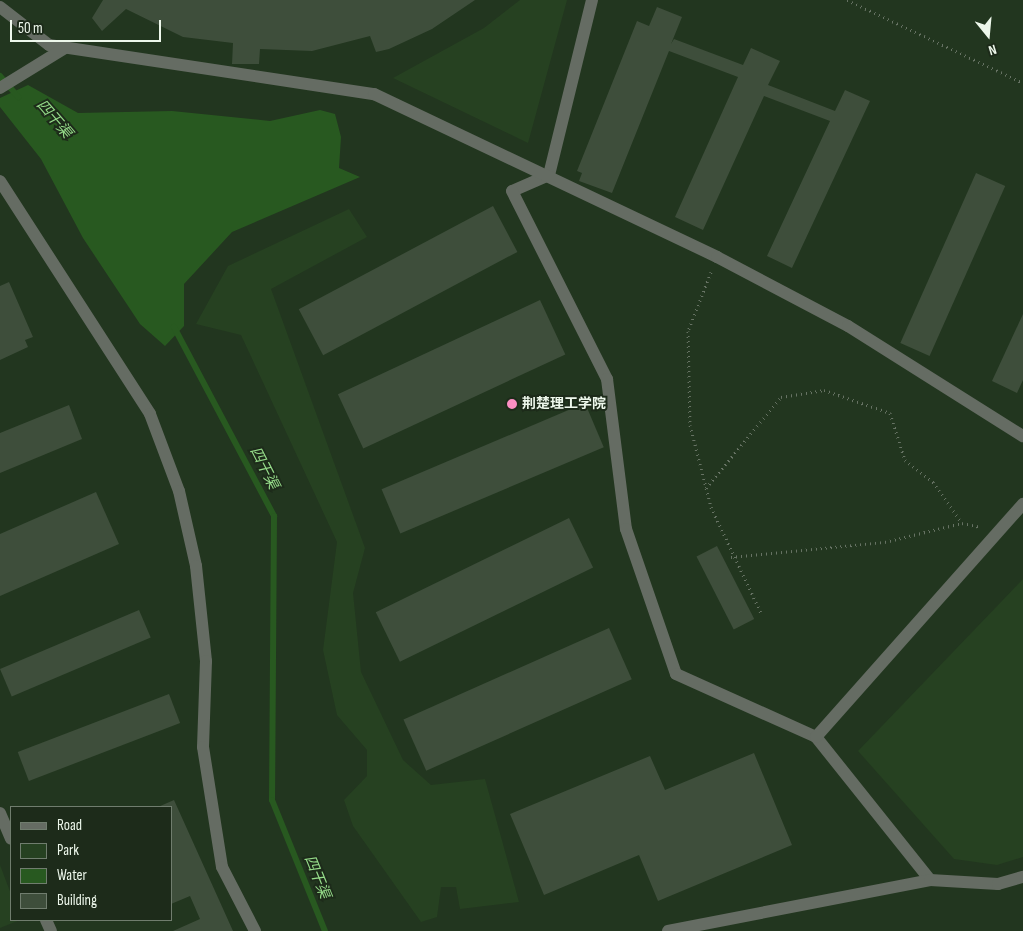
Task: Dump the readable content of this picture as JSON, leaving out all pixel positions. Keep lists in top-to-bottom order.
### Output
{
  "water": ["四干渠"],
  "places": ["荆楚理工学院"],
  "legend": [
    "Road",
    "Park",
    "Water",
    "Building"
  ],
  "scale_bar": "50 m",
  "north": "bottom"
}
